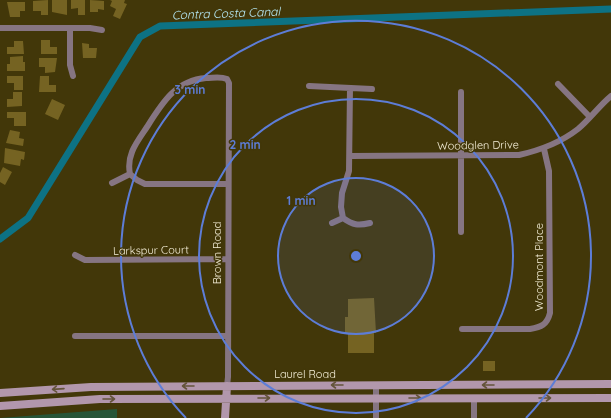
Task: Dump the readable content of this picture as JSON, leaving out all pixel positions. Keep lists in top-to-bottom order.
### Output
{
  "streets": {
    "main road": ["Brown Road", "Laurel Road"],
    "street": ["Woodglen Drive", "Larkspur Court", "Woodmont Place"]
  },
  "crossings": [
    ["Woodglen Drive", "Woodmont Place"],
    ["Larkspur Court", "Brown Road"],
    ["Brown Road", "Laurel Road"]
  ],
  "water": ["Contra Costa Canal"],
  "rings": ["3 min", "2 min", "1 min"]
}
